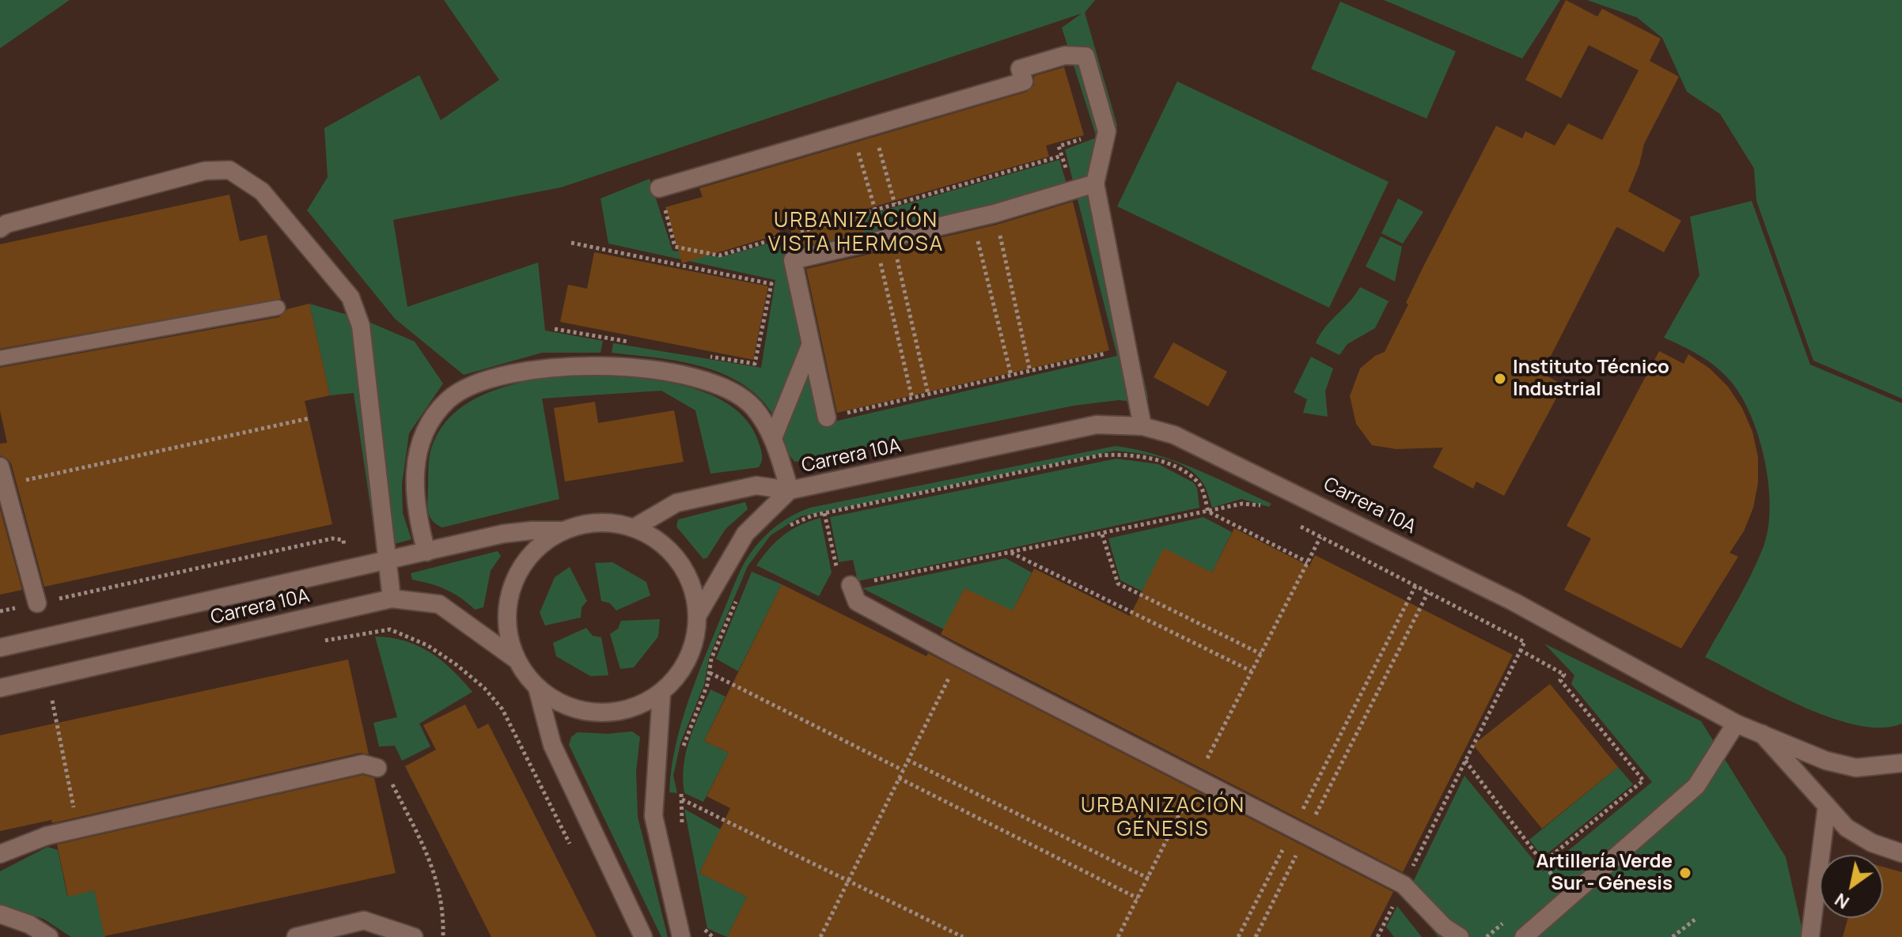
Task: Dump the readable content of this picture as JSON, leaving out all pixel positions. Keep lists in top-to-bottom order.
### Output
{
  "streets": {
    "street": ["Carrera 10A"]
  },
  "districts": ["URBANIZACIÓN VISTA HERMOSA", "URBANIZACIÓN GÉNESIS"],
  "places": ["Instituto Técnico Industrial", "Artillería Verde Sur - Génesis"],
  "north": "bottom left"
}
